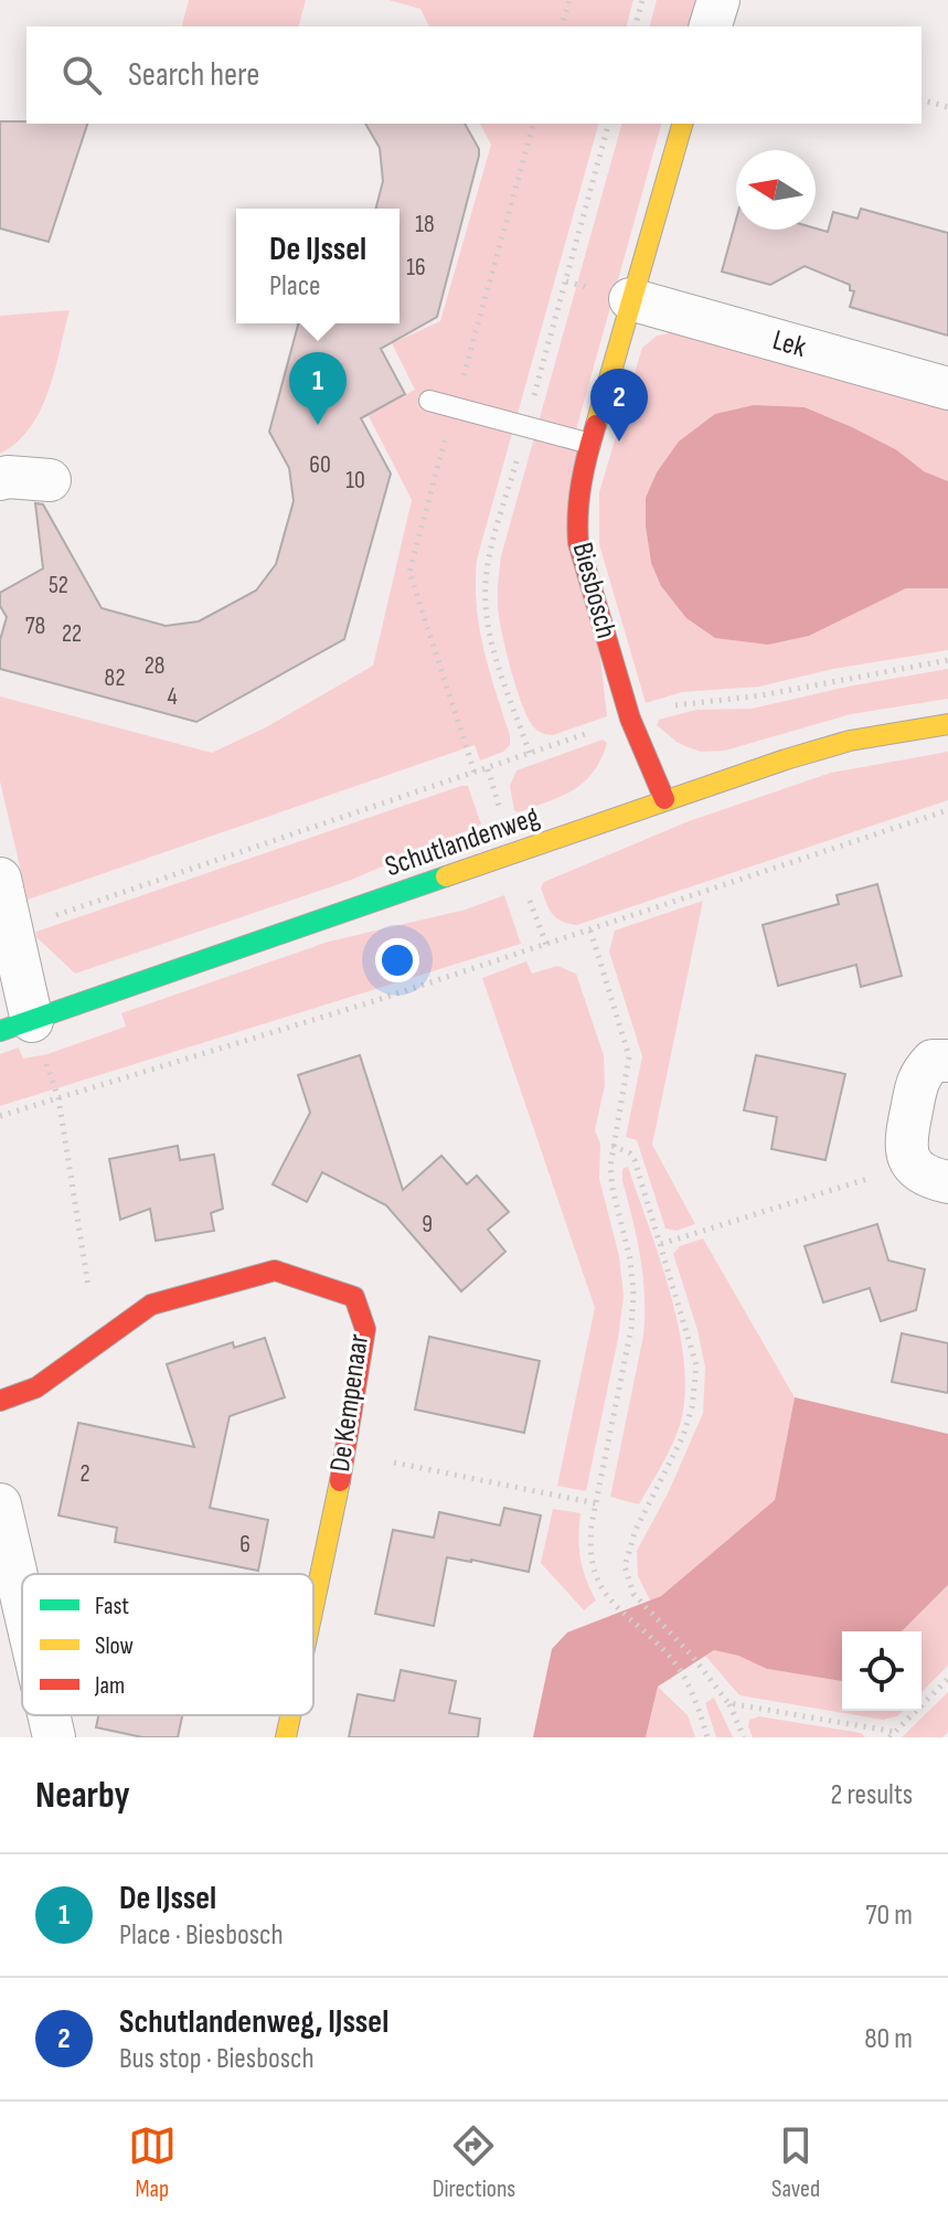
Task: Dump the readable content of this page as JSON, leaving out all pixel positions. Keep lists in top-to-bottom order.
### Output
{
  "streets": {
    "street": [
      "Lek",
      "Biesbosch",
      "Schutlandenweg",
      "De Kempenaar"
    ]
  },
  "crossings": [
    ["Lek", "Biesbosch"],
    ["Biesbosch", "Schutlandenweg"]
  ],
  "house_numbers": [
    "18",
    "16",
    "60",
    "10",
    "52",
    "78",
    "22",
    "28",
    "82",
    "4",
    "9",
    "2",
    "6"
  ],
  "legend": ["Fast", "Slow", "Jam"],
  "north": "left",
  "page": {
    "search": "Search here",
    "popup": ["De IJssel", "Place"],
    "pins": ["1", "2"],
    "heading": ["Nearby", "2 results"],
    "list": [
      {
        "mark": "1",
        "name": "De IJssel",
        "note": "Place · Biesbosch",
        "value": "70 m"
      },
      {
        "mark": "2",
        "name": "Schutlandenweg, IJssel",
        "note": "Bus stop · Biesbosch",
        "value": "80 m"
      }
    ],
    "nav": ["Map", "Directions", "Saved"]
  }
}
